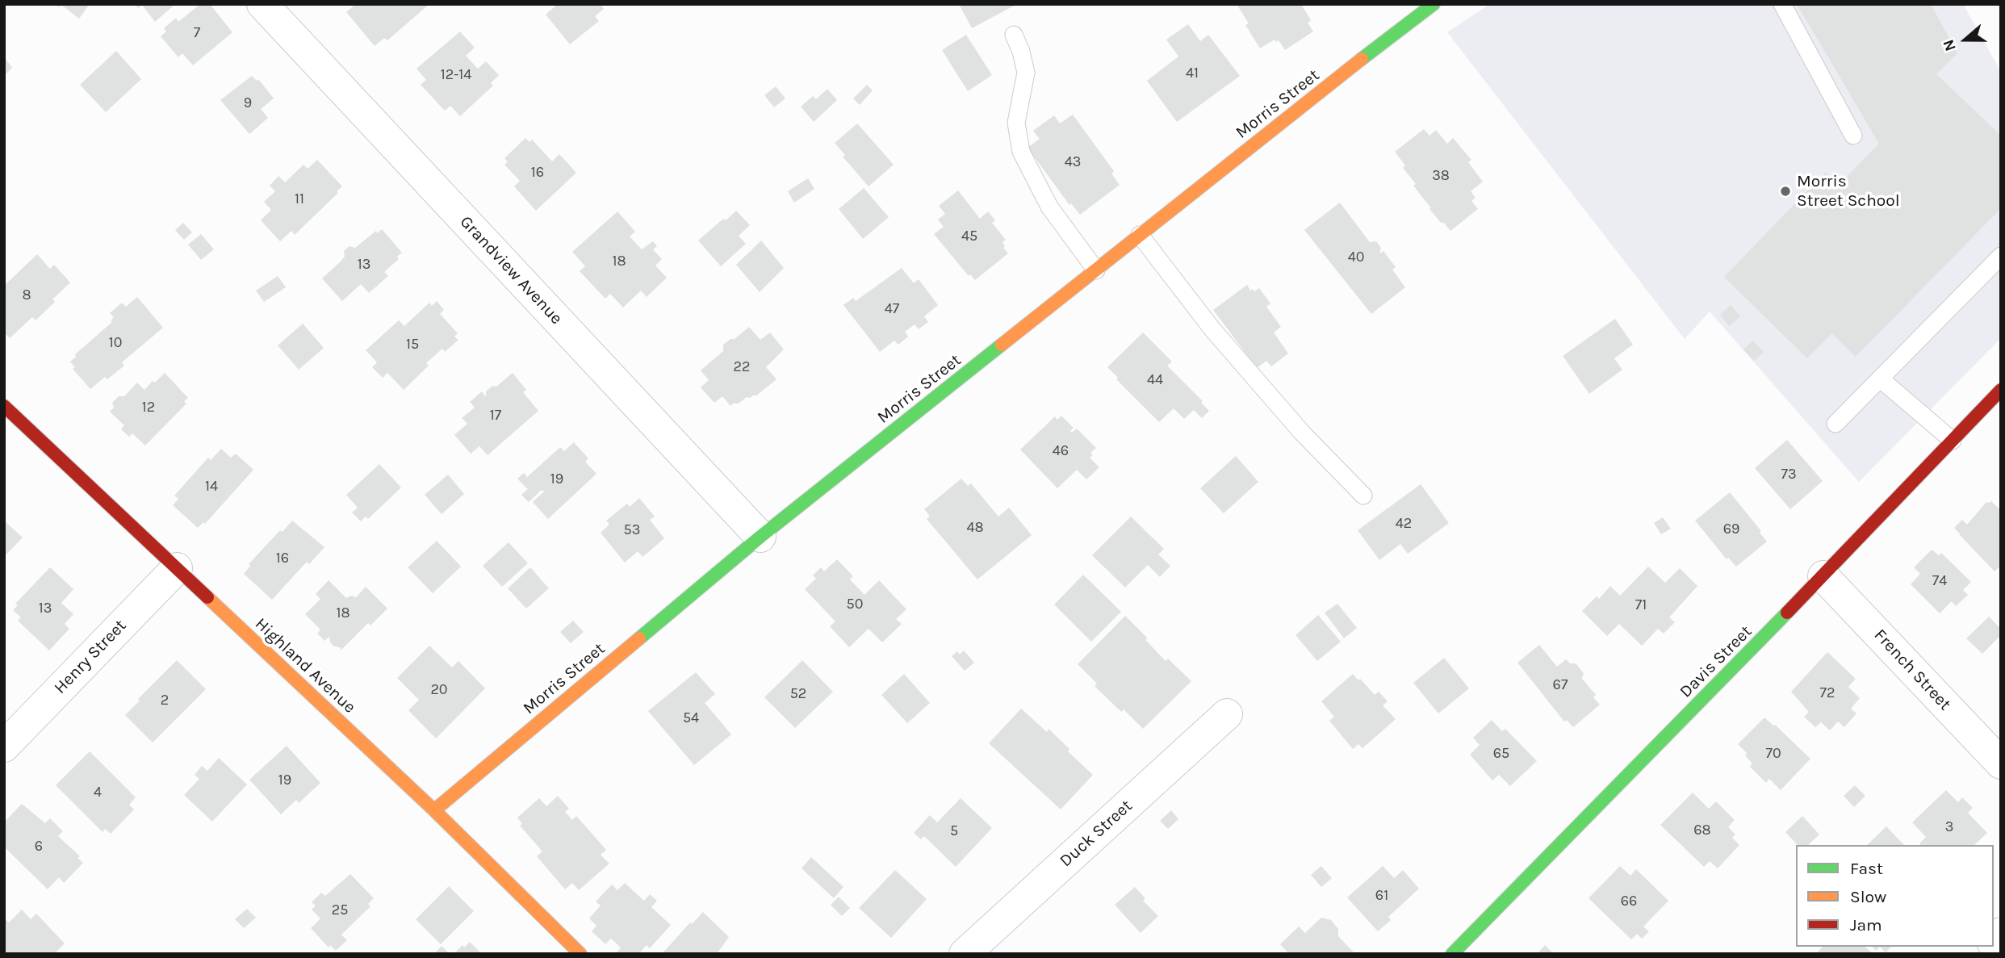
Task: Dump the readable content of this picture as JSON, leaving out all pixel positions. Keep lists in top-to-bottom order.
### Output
{
  "streets": {
    "street": [
      "Morris Street",
      "Grandview Avenue",
      "Henry Street",
      "Davis Street",
      "Highland Avenue",
      "French Street",
      "Duck Street"
    ]
  },
  "crossings": [
    ["Morris Street", "Grandview Avenue"],
    ["Morris Street", "Highland Avenue"],
    ["Henry Street", "Highland Avenue"],
    ["Davis Street", "French Street"]
  ],
  "places": ["Morris Street School"],
  "house_numbers": [
    "7",
    "41",
    "12-14",
    "9",
    "43",
    "16",
    "38",
    "11",
    "45",
    "40",
    "18",
    "13",
    "8",
    "47",
    "10",
    "15",
    "22",
    "44",
    "12",
    "17",
    "46",
    "73",
    "19",
    "14",
    "42",
    "48",
    "69",
    "53",
    "16",
    "74",
    "50",
    "71",
    "13",
    "18",
    "67",
    "20",
    "72",
    "52",
    "2",
    "54",
    "65",
    "70",
    "19",
    "4",
    "3",
    "68",
    "5",
    "6",
    "61",
    "66",
    "25"
  ],
  "legend": ["Fast", "Slow", "Jam"],
  "north": "left"
}
